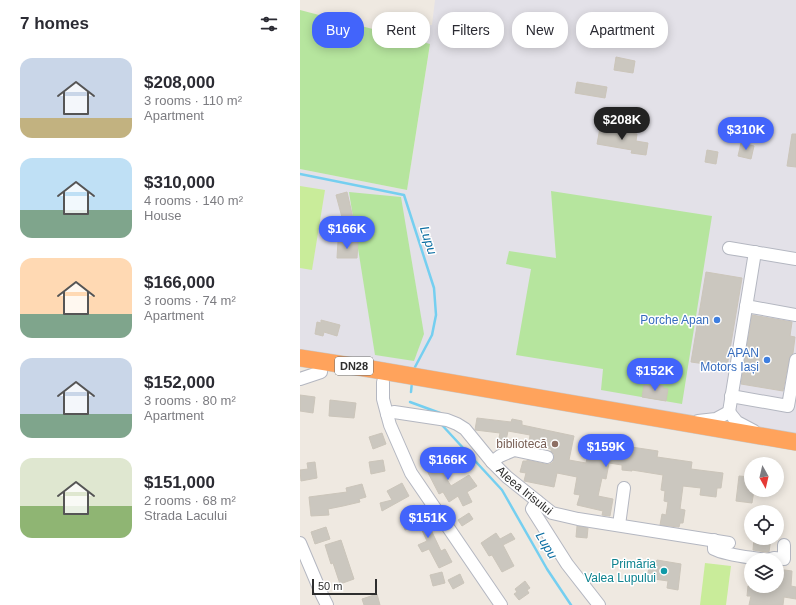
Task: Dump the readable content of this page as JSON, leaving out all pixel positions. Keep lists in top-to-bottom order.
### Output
{
  "streets": {
    "highway": ["DN28"],
    "street": ["Aleea Irisului"]
  },
  "water": ["Lupu"],
  "places": [
    "Porche Apan",
    "APAN Motors Iași",
    "bibliotecă",
    "Primăria Valea Lupului"
  ],
  "scale_bar": "50 m",
  "north": "bottom",
  "page": {
    "heading": "7 homes",
    "chip": [
      "Buy",
      "Rent",
      "Filters",
      "New",
      "Apartment"
    ],
    "list": [
      {
        "name": "$208,000",
        "note": "3 rooms · 110 m² · Apartment"
      },
      {
        "name": "$310,000",
        "note": "4 rooms · 140 m² · House"
      },
      {
        "name": "$166,000",
        "note": "3 rooms · 74 m² · Apartment"
      },
      {
        "name": "$152,000",
        "note": "3 rooms · 80 m² · Apartment"
      },
      {
        "name": "$151,000",
        "note": "2 rooms · 68 m² · Strada Lacului"
      }
    ],
    "price": [
      "$208K",
      "$310K",
      "$166K",
      "$152K",
      "$159K",
      "$166K",
      "$151K"
    ],
    "scale": "50 m"
  }
}
